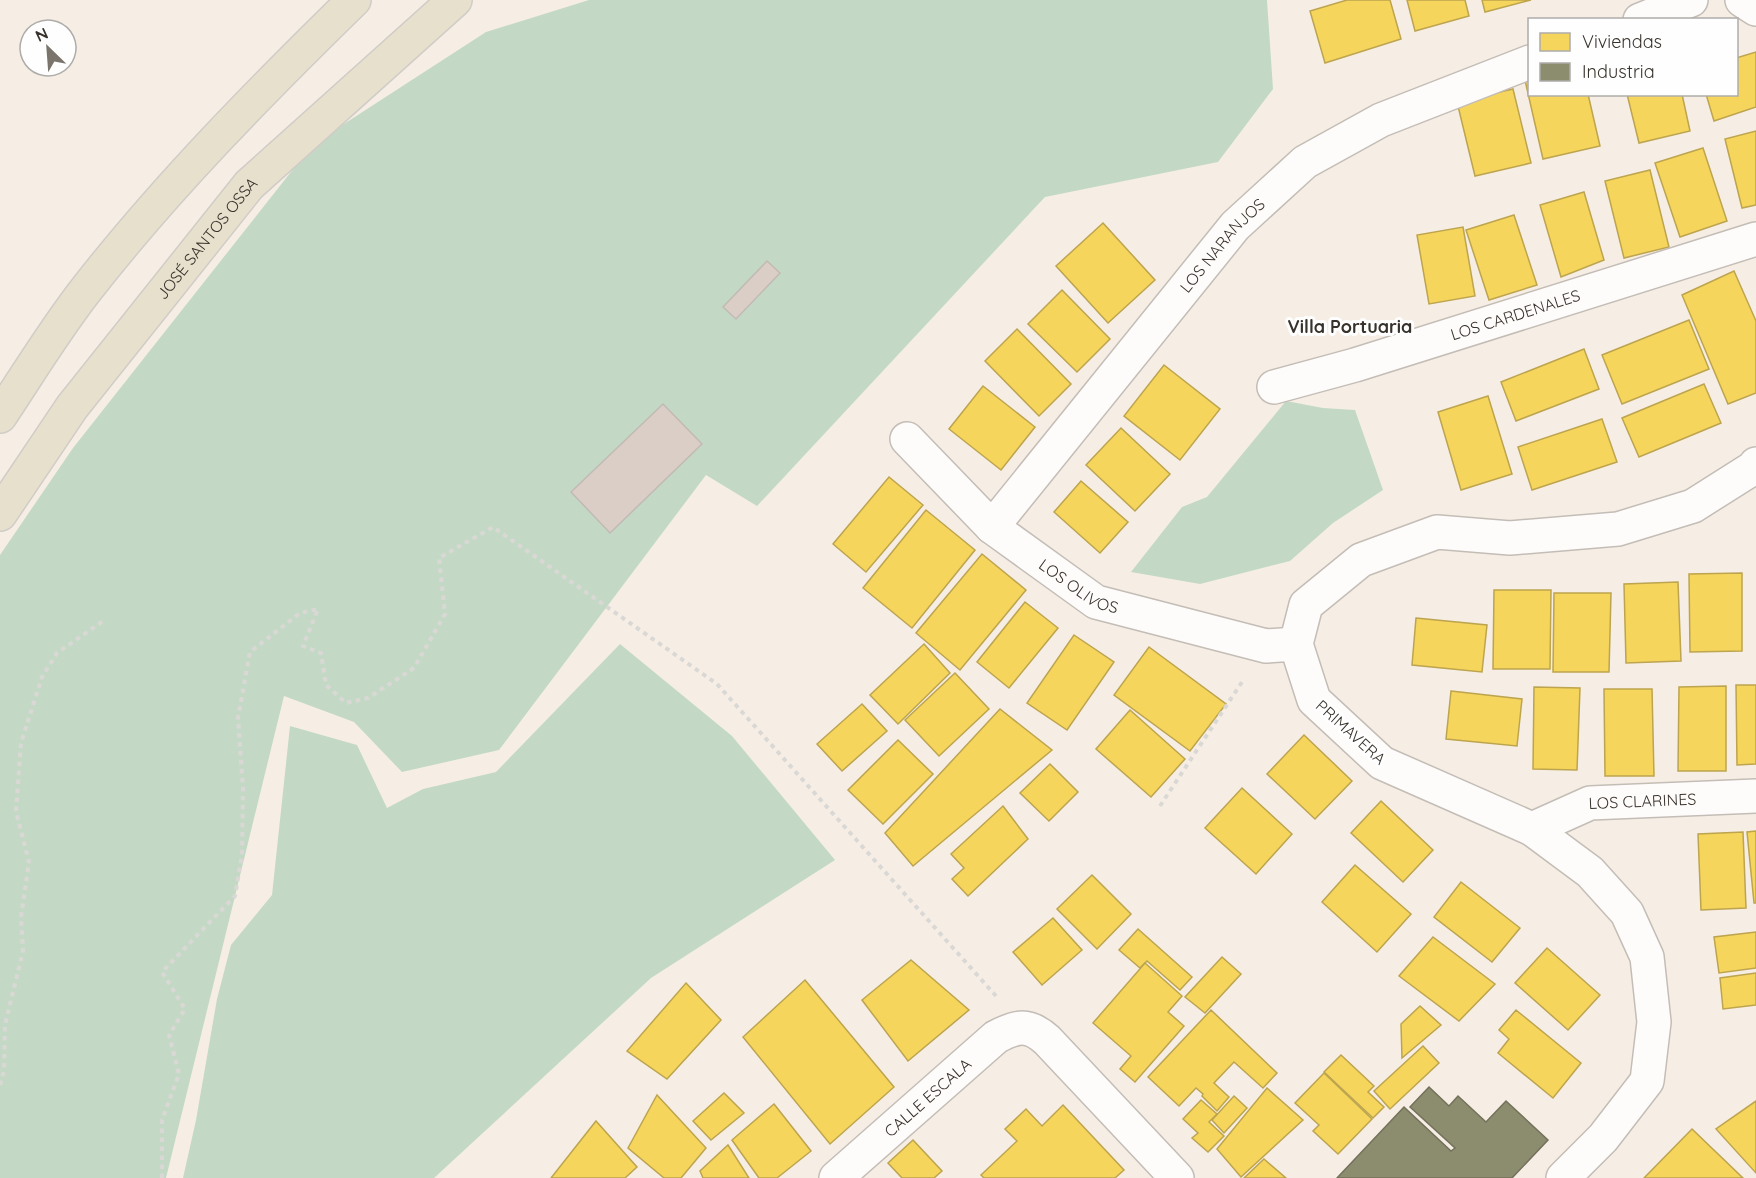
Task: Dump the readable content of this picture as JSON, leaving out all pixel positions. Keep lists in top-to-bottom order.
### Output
{
  "streets": {
    "highway": ["JOSÉ SANTOS OSSA"],
    "street": [
      "LOS NARANJOS",
      "LOS CARDENALES",
      "LOS OLIVOS",
      "PRIMAVERA",
      "LOS CLARINES",
      "CALLE ESCALA"
    ]
  },
  "crossings": [
    ["LOS NARANJOS", "LOS OLIVOS"],
    ["LOS OLIVOS", "PRIMAVERA"],
    ["PRIMAVERA", "LOS CLARINES"]
  ],
  "districts": ["Villa Portuaria"],
  "legend": ["Viviendas", "Industria"],
  "north": "top left"
}
